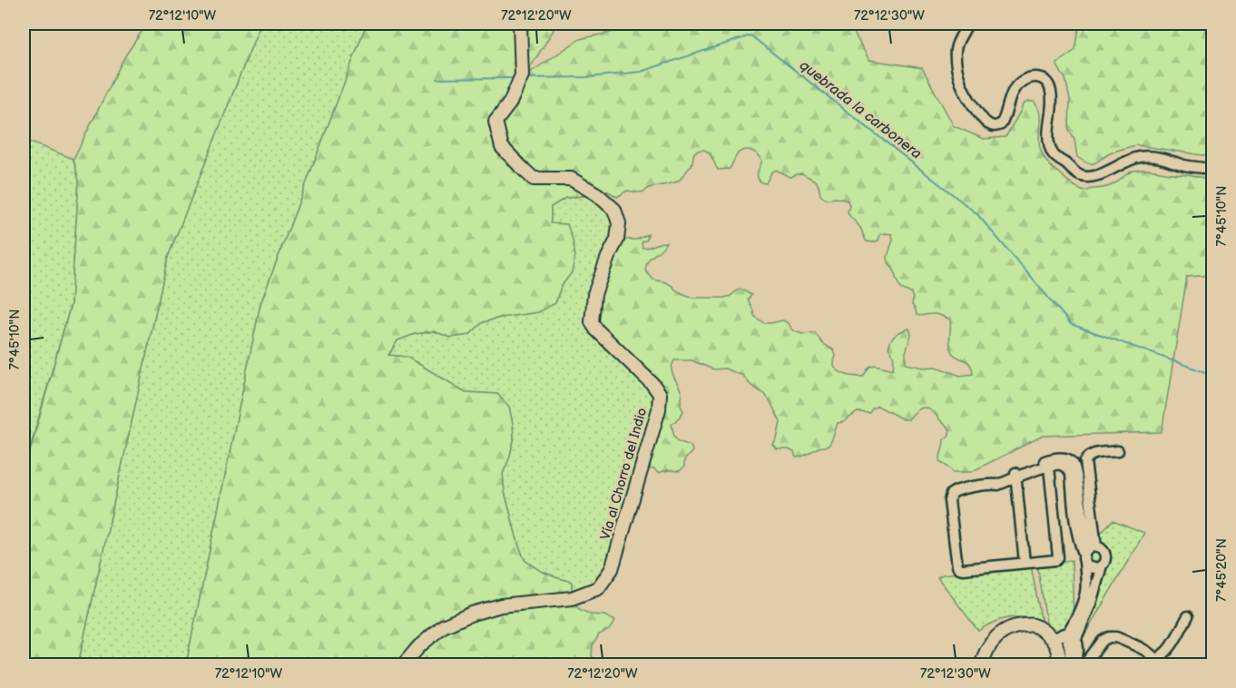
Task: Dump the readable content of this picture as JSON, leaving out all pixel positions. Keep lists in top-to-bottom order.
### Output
{
  "streets": {
    "street": ["Vía al Chorro del Indio"]
  },
  "water": ["quebrada la carbonera"],
  "coordinates": [
    "72°12'10\"W",
    "72°12'20\"W",
    "72°12'30\"W",
    "7°45'10\"N",
    "7°45'20\"N"
  ]
}
